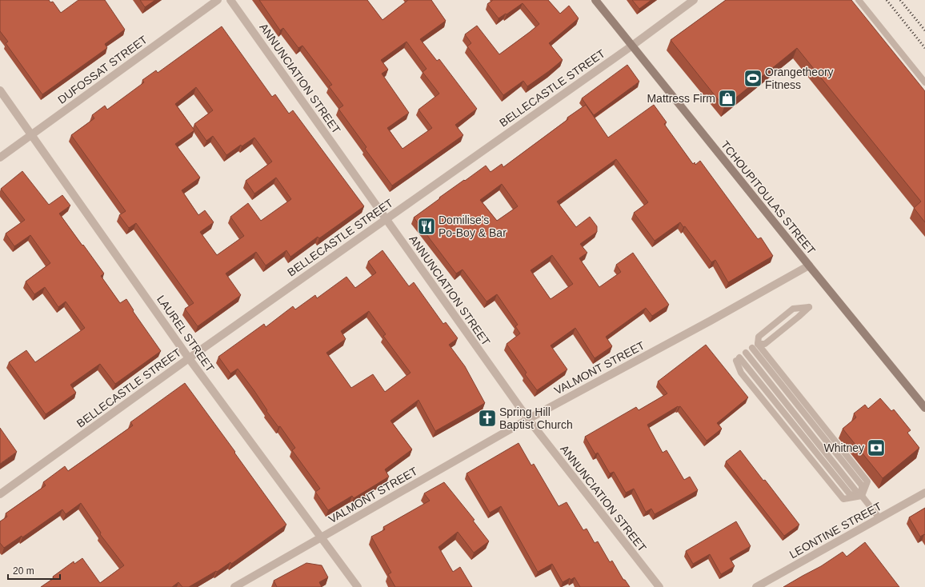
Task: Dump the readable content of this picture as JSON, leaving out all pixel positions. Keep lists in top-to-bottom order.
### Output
{
  "streets": {
    "street": [
      "DUFOSSAT STREET",
      "ANNUNCIATION STREET",
      "BELLECASTLE STREET",
      "TCHOUPITOULAS STREET",
      "LAUREL STREET",
      "VALMONT STREET",
      "LEONTINE STREET"
    ]
  },
  "crossings": [
    ["DUFOSSAT STREET", "LAUREL STREET"],
    ["ANNUNCIATION STREET", "BELLECASTLE STREET"],
    ["ANNUNCIATION STREET", "VALMONT STREET"],
    ["BELLECASTLE STREET", "TCHOUPITOULAS STREET"],
    ["BELLECASTLE STREET", "LAUREL STREET"],
    ["TCHOUPITOULAS STREET", "VALMONT STREET"],
    ["LAUREL STREET", "VALMONT STREET"]
  ],
  "places": {
    "sports": ["Orangetheory Fitness"],
    "shop": ["Mattress Firm"],
    "restaurant": ["Domilise's Po-Boy & Bar"],
    "church": ["Spring Hill Baptist Church"],
    "bank": ["Whitney"]
  },
  "scale_bar": "20 m"
}
